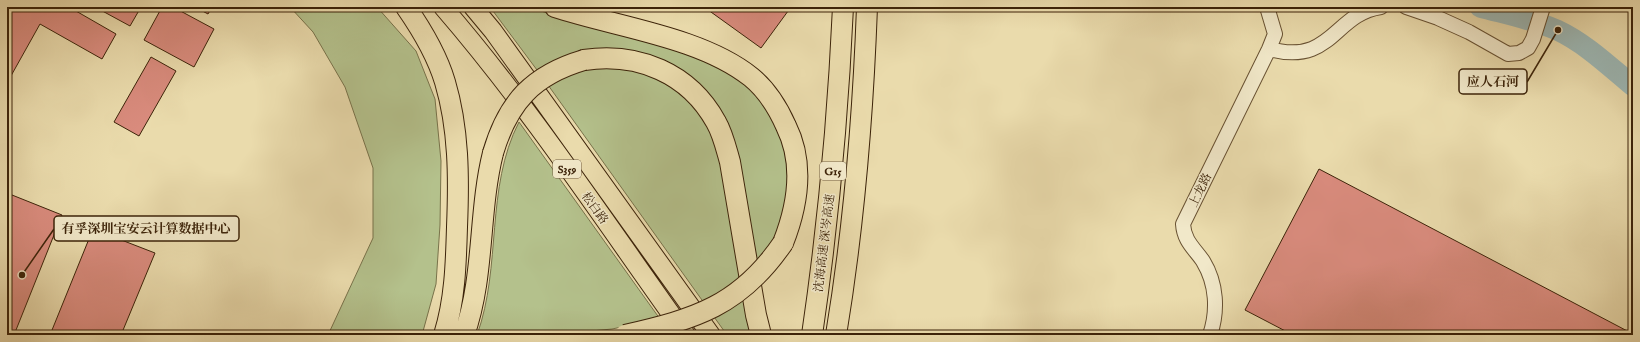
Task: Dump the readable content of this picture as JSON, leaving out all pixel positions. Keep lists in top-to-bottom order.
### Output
{
  "streets": {
    "highway": ["G15", "沈海高速 深岑高速"],
    "main road": ["S359", "松白路"],
    "street": ["上龙路"]
  },
  "places": ["应人石河", "有孚深圳宝安云计算数据中心"]
}
